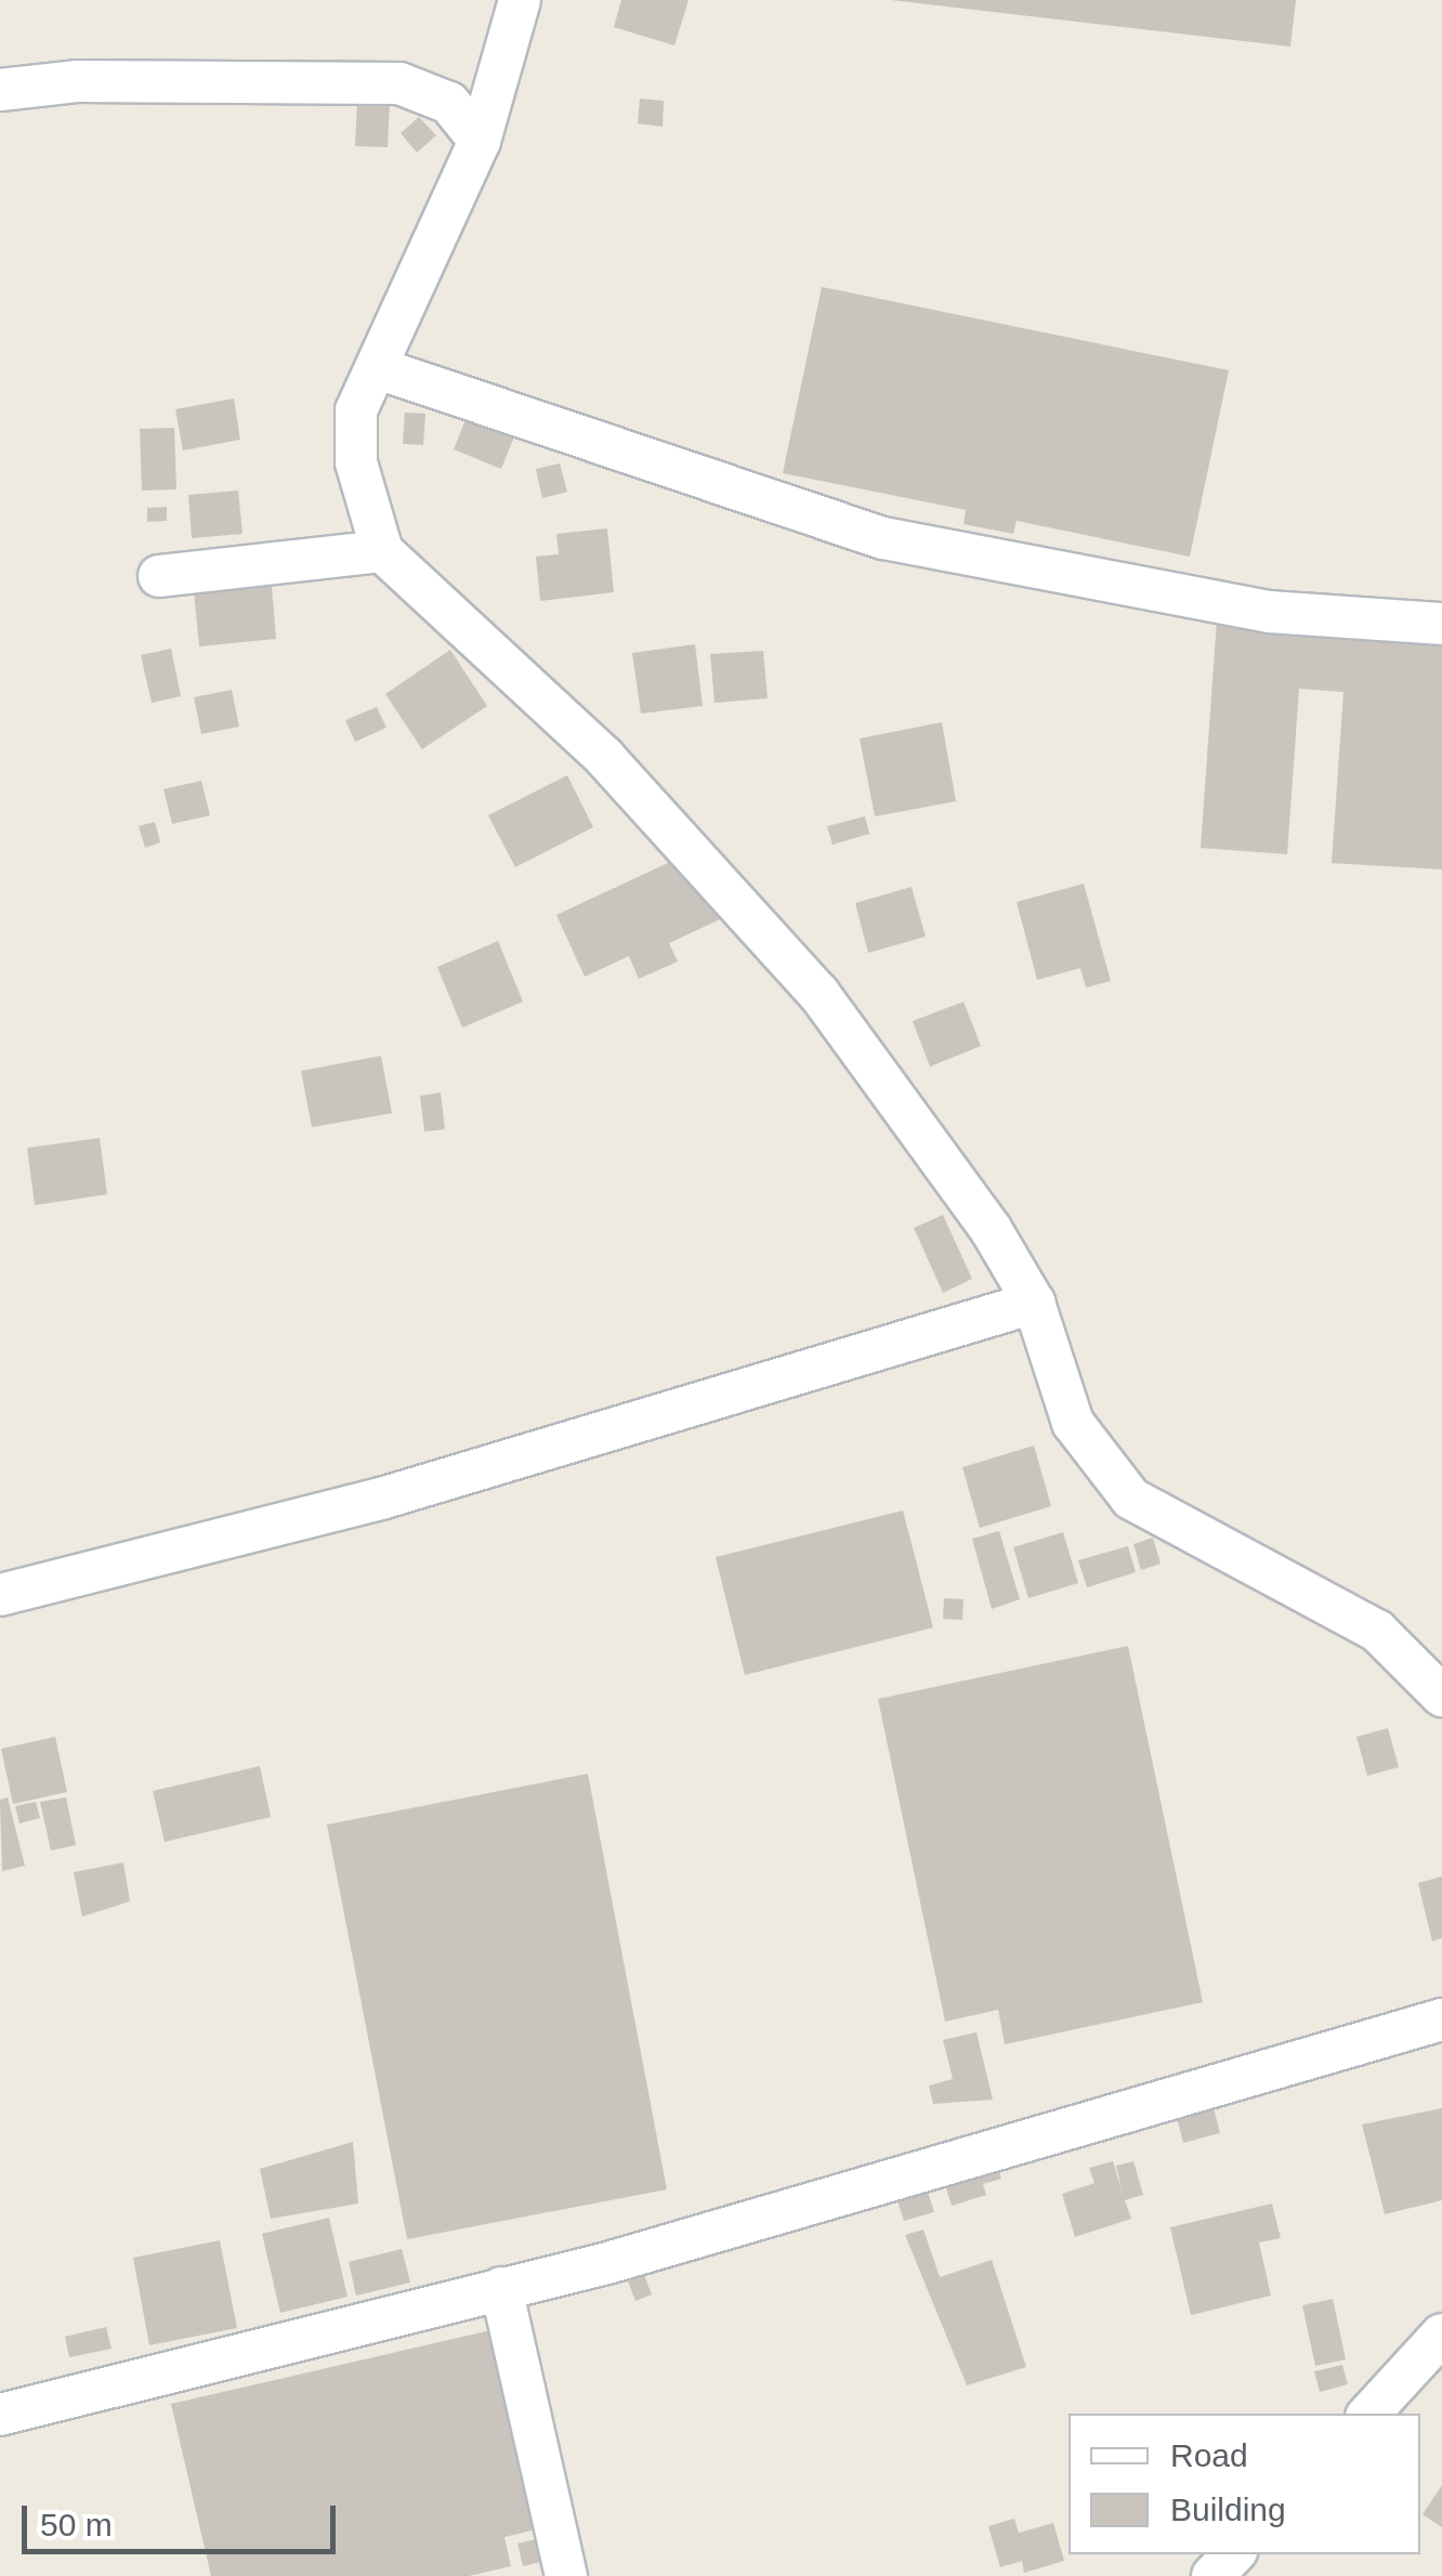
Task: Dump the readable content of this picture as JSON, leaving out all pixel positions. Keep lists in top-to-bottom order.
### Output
{
  "legend": ["Road", "Building"],
  "scale_bar": "50 m"
}
